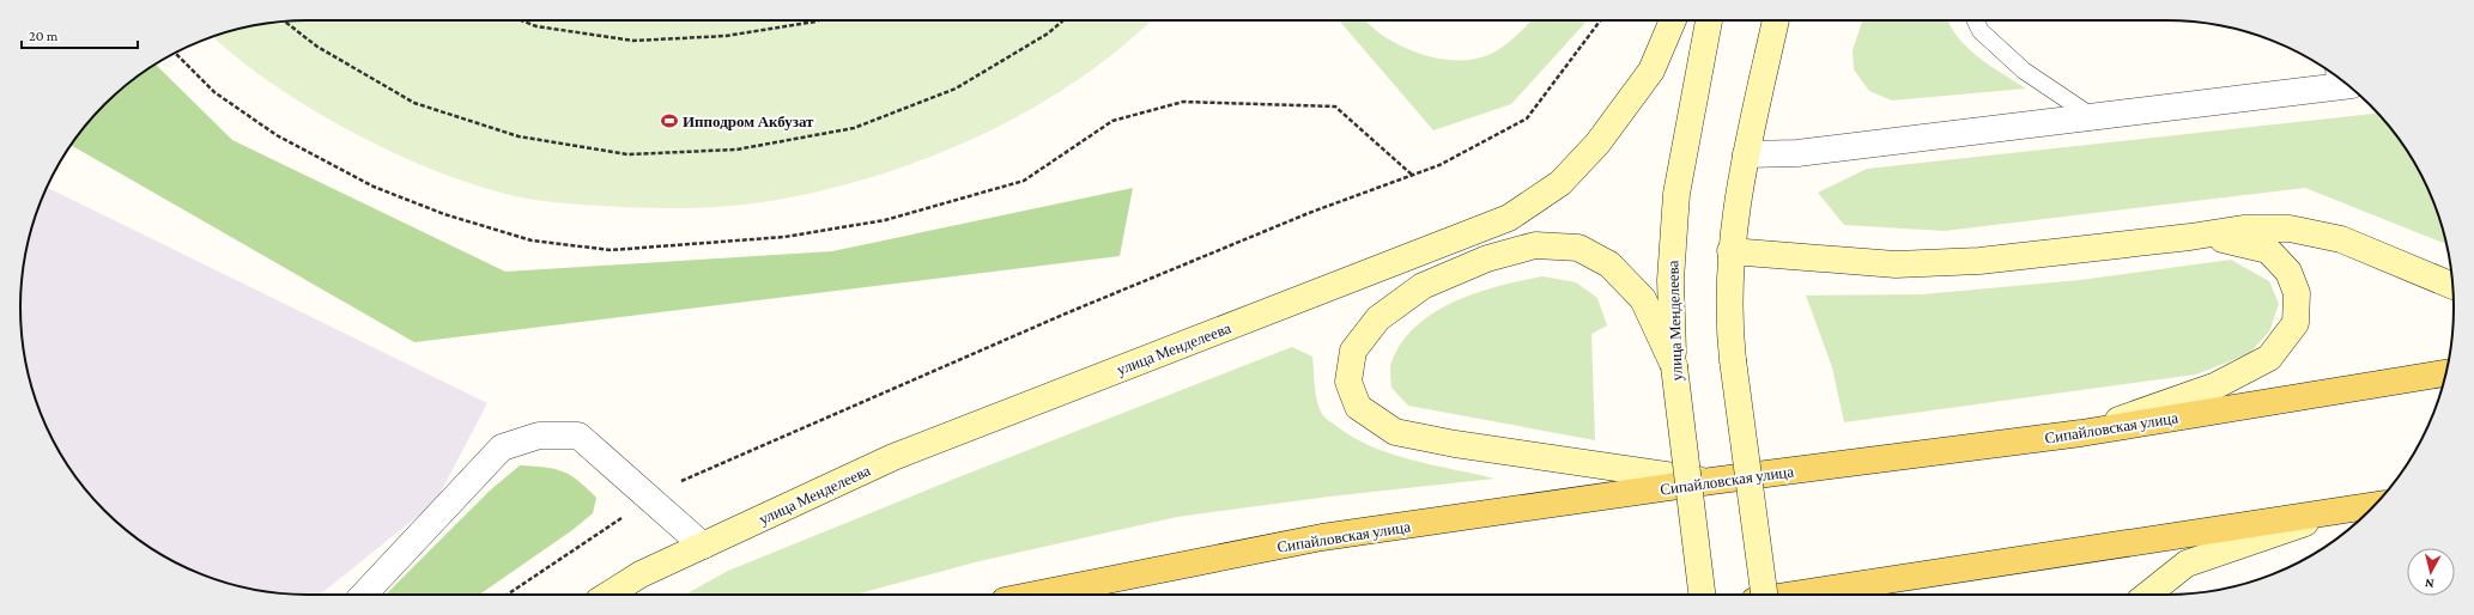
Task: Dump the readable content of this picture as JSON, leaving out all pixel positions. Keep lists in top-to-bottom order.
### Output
{
  "streets": {
    "main road": ["улица Менделеева", "Сипайловская улица"]
  },
  "places": {
    "sports": ["Ипподром Акбузат"]
  },
  "scale_bar": "20 m",
  "north": "bottom"
}
